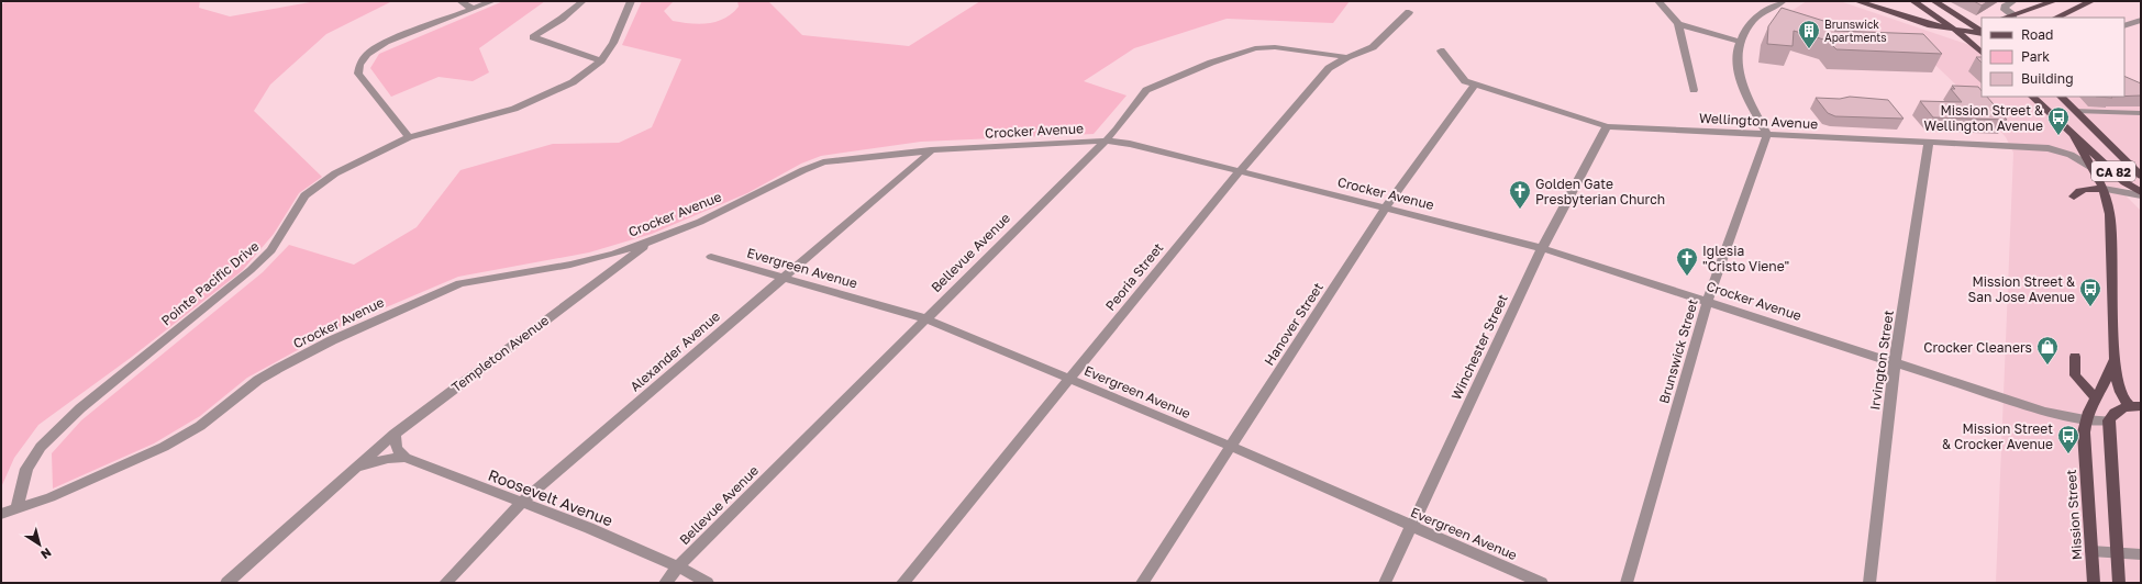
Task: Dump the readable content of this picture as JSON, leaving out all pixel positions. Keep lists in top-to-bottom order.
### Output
{
  "streets": {
    "main road": ["CA 82", "Mission Street"],
    "street": [
      "Wellington Avenue",
      "Crocker Avenue",
      "Bellevue Avenue",
      "Evergreen Avenue",
      "Peoria Street",
      "Pointe Pacific Drive",
      "Hanover Street",
      "Winchester Street",
      "Alexander Avenue",
      "Brunswick Street",
      "Templeton Avenue",
      "Irvington Street",
      "Roosevelt Avenue"
    ]
  },
  "crossings": [
    ["Wellington Avenue", "Hanover Street"],
    ["Wellington Avenue", "Winchester Street"],
    ["Wellington Avenue", "Brunswick Street"],
    ["Wellington Avenue", "Irvington Street"],
    ["Wellington Avenue", "Mission Street"],
    ["Crocker Avenue", "Bellevue Avenue"],
    ["Crocker Avenue", "Peoria Street"],
    ["Crocker Avenue", "Pointe Pacific Drive"],
    ["Crocker Avenue", "Hanover Street"],
    ["Crocker Avenue", "Winchester Street"],
    ["Crocker Avenue", "Alexander Avenue"],
    ["Crocker Avenue", "Brunswick Street"],
    ["Crocker Avenue", "Templeton Avenue"],
    ["Crocker Avenue", "Irvington Street"],
    ["Crocker Avenue", "Mission Street"],
    ["CA 82", "Mission Street"],
    ["Bellevue Avenue", "Evergreen Avenue"],
    ["Bellevue Avenue", "Peoria Street"],
    ["Bellevue Avenue", "Roosevelt Avenue"],
    ["Evergreen Avenue", "Peoria Street"],
    ["Evergreen Avenue", "Hanover Street"],
    ["Evergreen Avenue", "Winchester Street"],
    ["Evergreen Avenue", "Alexander Avenue"],
    ["Alexander Avenue", "Roosevelt Avenue"],
    ["Templeton Avenue", "Roosevelt Avenue"]
  ],
  "places": {
    "building": ["Brunswick Apartments"],
    "bus stop": ["Mission Street & Wellington Avenue", "Mission Street & San Jose Avenue", "Mission Street & Crocker Avenue"],
    "church": ["Golden Gate Presbyterian Church", "Iglesia \"Cristo Viene\""],
    "shop": ["Crocker Cleaners"]
  },
  "legend": ["Road", "Park", "Building"],
  "north": "bottom right"
}
